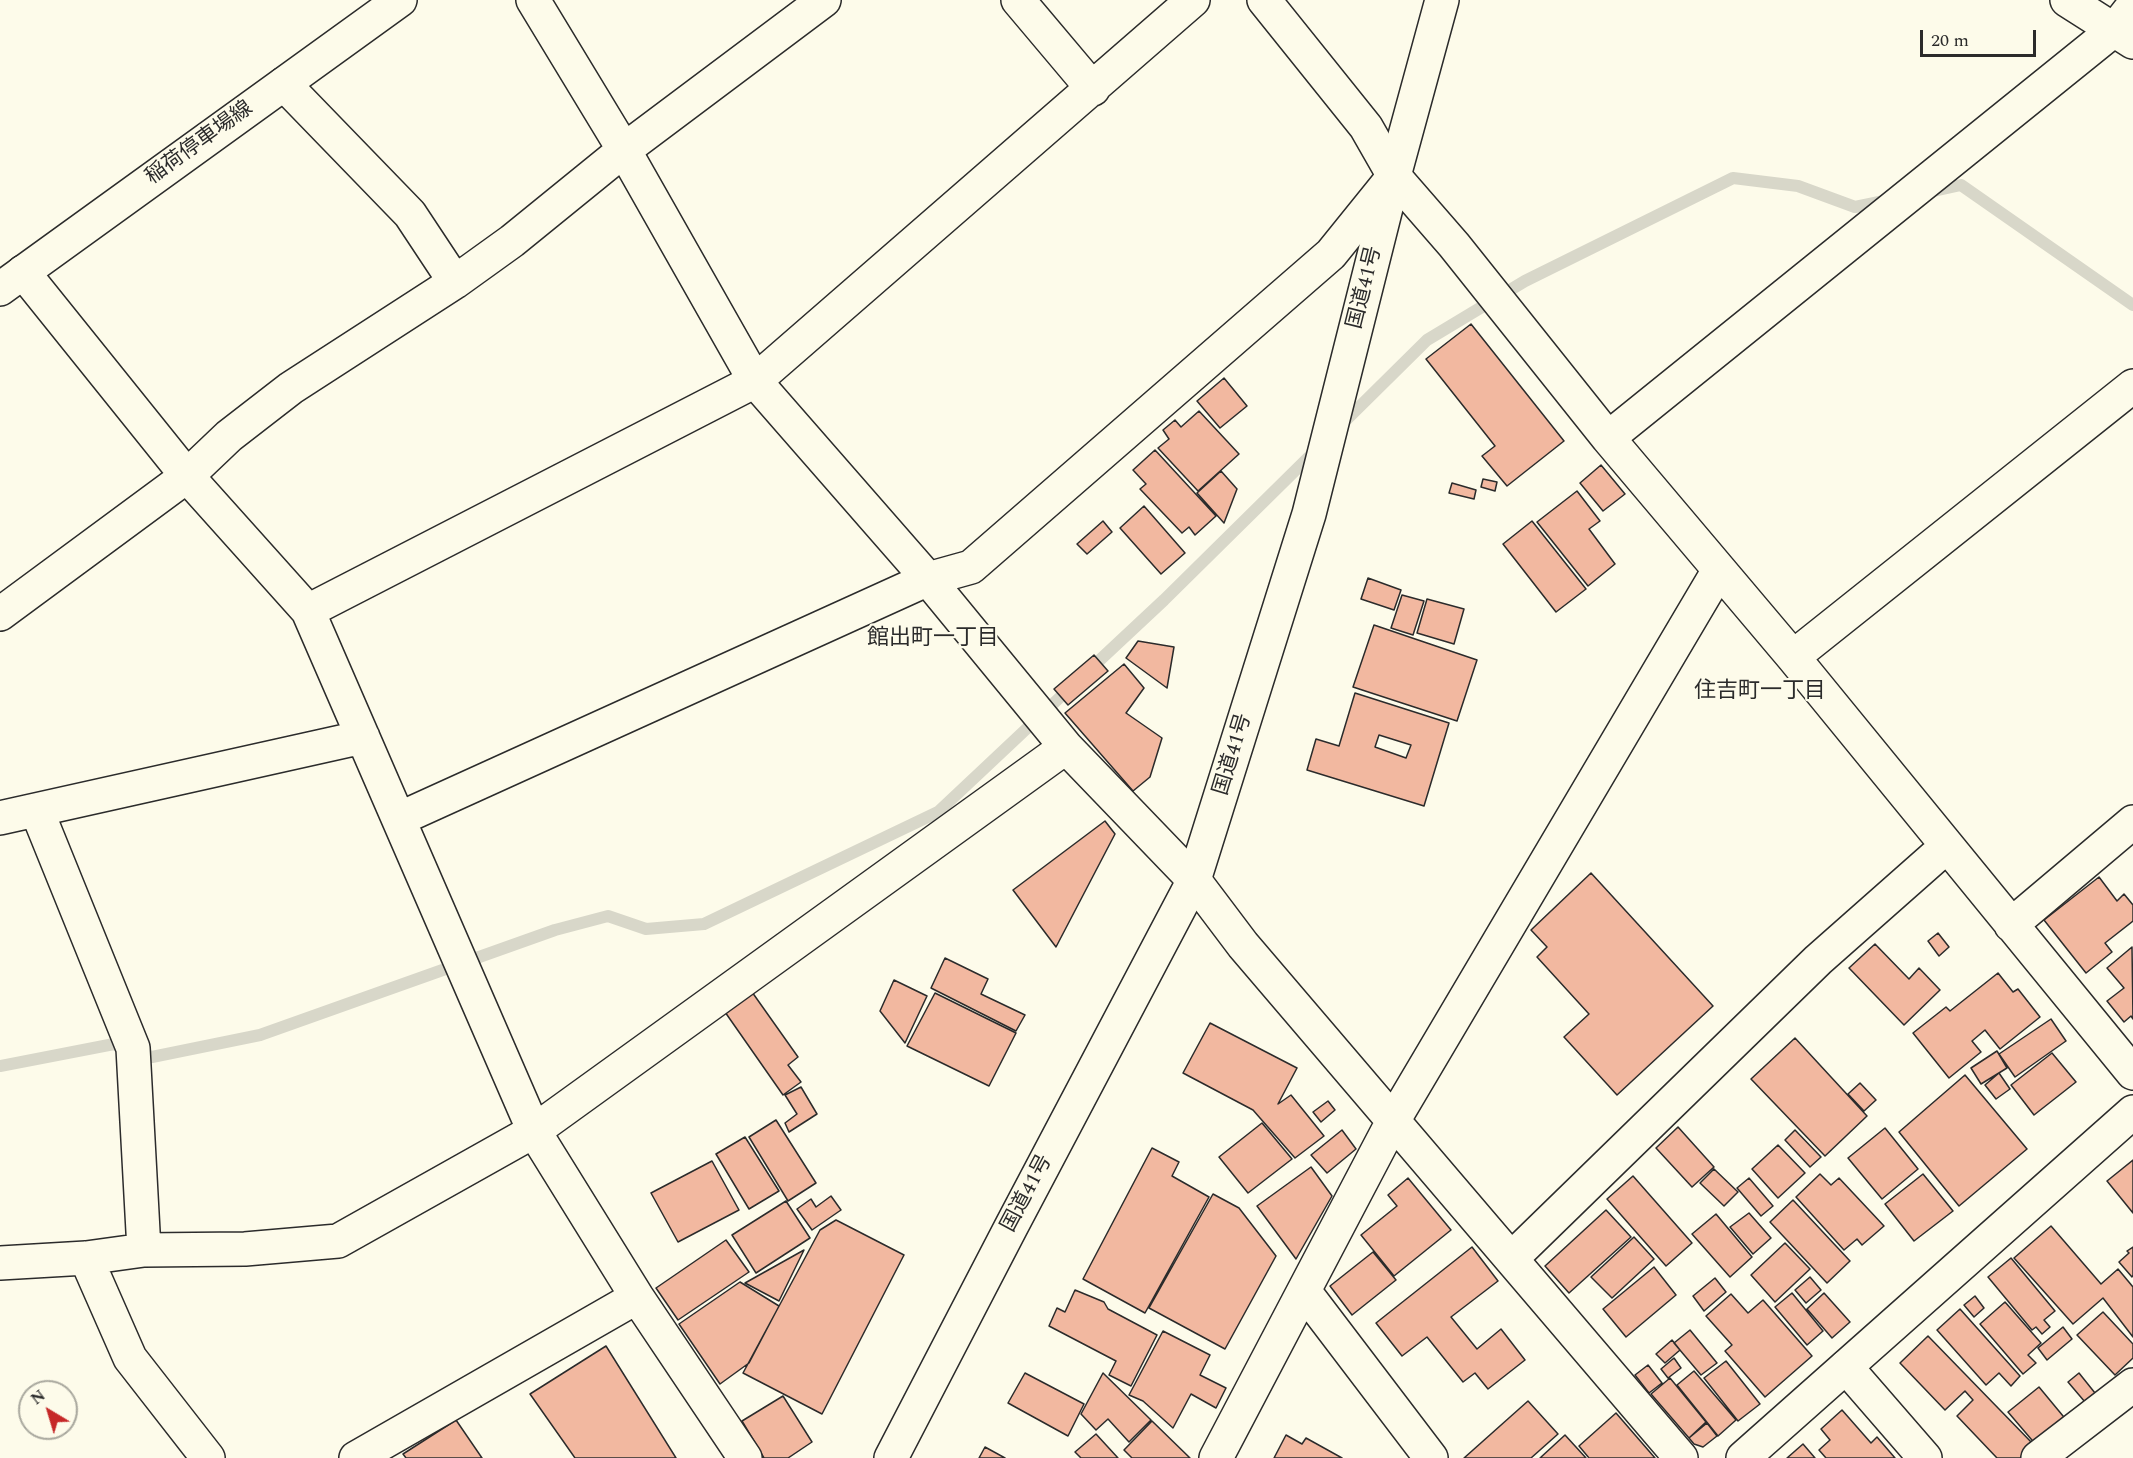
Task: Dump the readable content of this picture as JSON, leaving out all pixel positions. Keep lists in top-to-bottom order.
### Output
{
  "streets": {
    "main road": ["稲荷停車場線", "国道41号"]
  },
  "districts": ["館出町一丁目", "住吉町一丁目"],
  "scale_bar": "20 m",
  "north": "top left"
}
